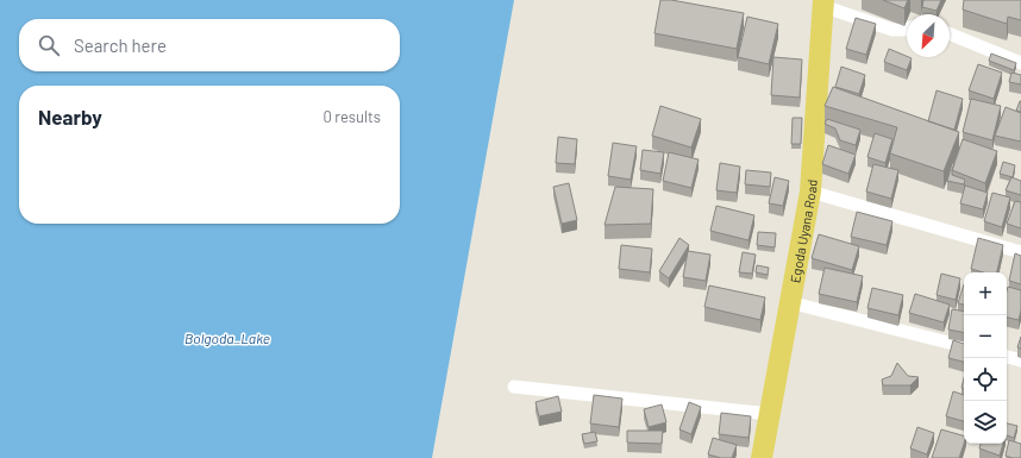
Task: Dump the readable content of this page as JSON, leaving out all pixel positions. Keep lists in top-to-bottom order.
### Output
{
  "streets": {
    "main road": ["Egoda Uyana Road"]
  },
  "water": ["Bolgoda_Lake"],
  "north": "bottom left",
  "page": {
    "search": "Search here",
    "heading": ["Nearby", "0 results"],
    "map_buttons": ["+", "−"]
  }
}
